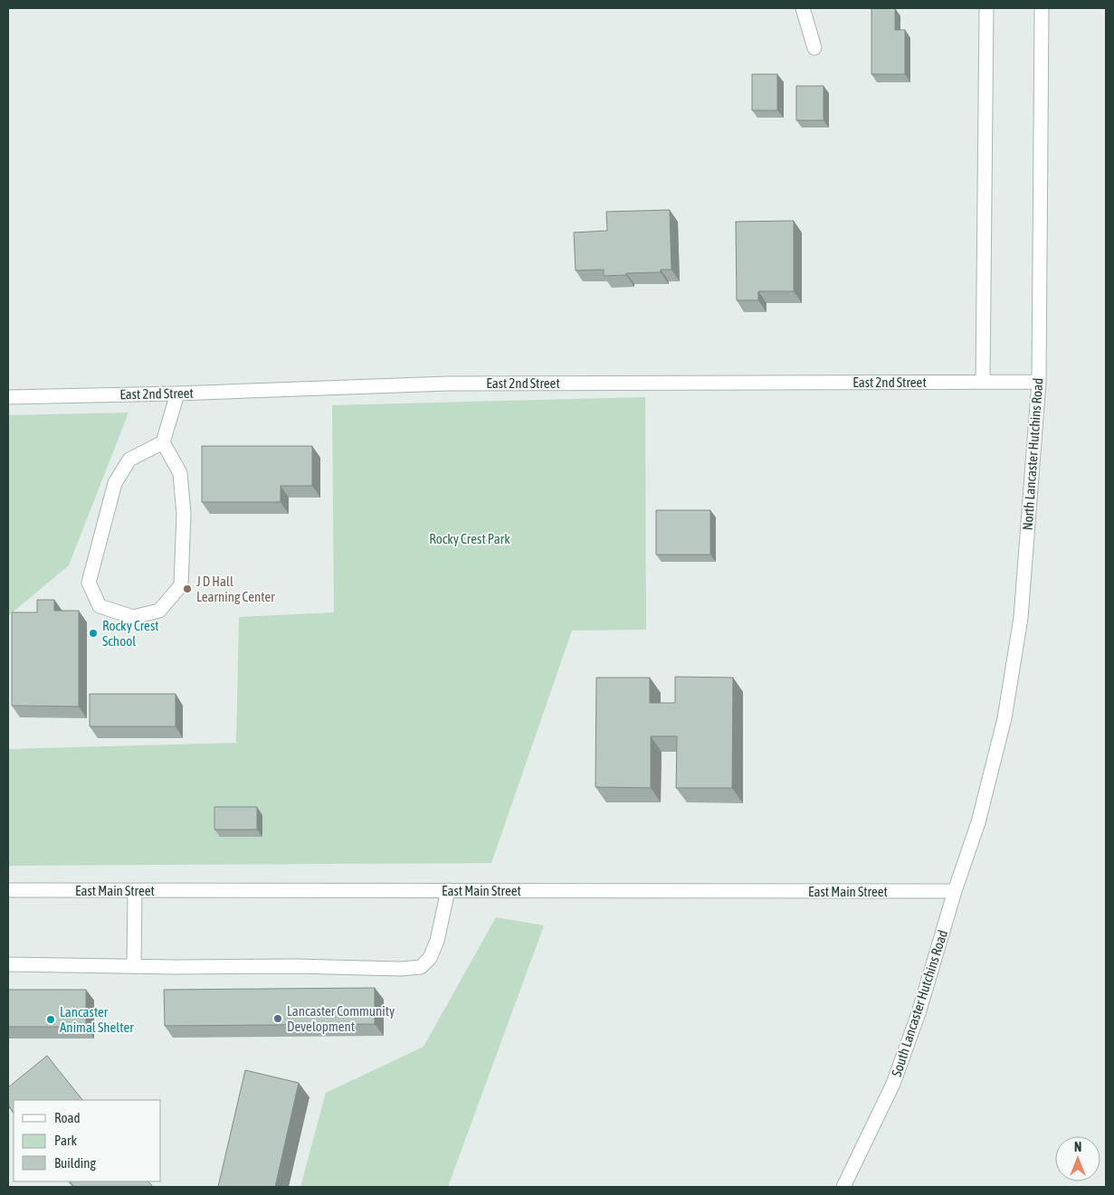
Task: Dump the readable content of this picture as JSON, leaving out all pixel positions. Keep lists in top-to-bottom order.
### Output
{
  "streets": {
    "street": [
      "East 2nd Street",
      "North Lancaster Hutchins Road",
      "East Main Street",
      "South Lancaster Hutchins Road"
    ]
  },
  "crossings": [
    ["East 2nd Street", "North Lancaster Hutchins Road"],
    ["North Lancaster Hutchins Road", "East Main Street"],
    ["North Lancaster Hutchins Road", "South Lancaster Hutchins Road"],
    ["East Main Street", "South Lancaster Hutchins Road"]
  ],
  "parks": ["Rocky Crest Park"],
  "places": [
    "J D Hall Learning Center",
    "Rocky Crest School",
    "Lancaster Community Development",
    "Lancaster Animal Shelter"
  ],
  "legend": ["Road", "Park", "Building"],
  "north": "top"
}
